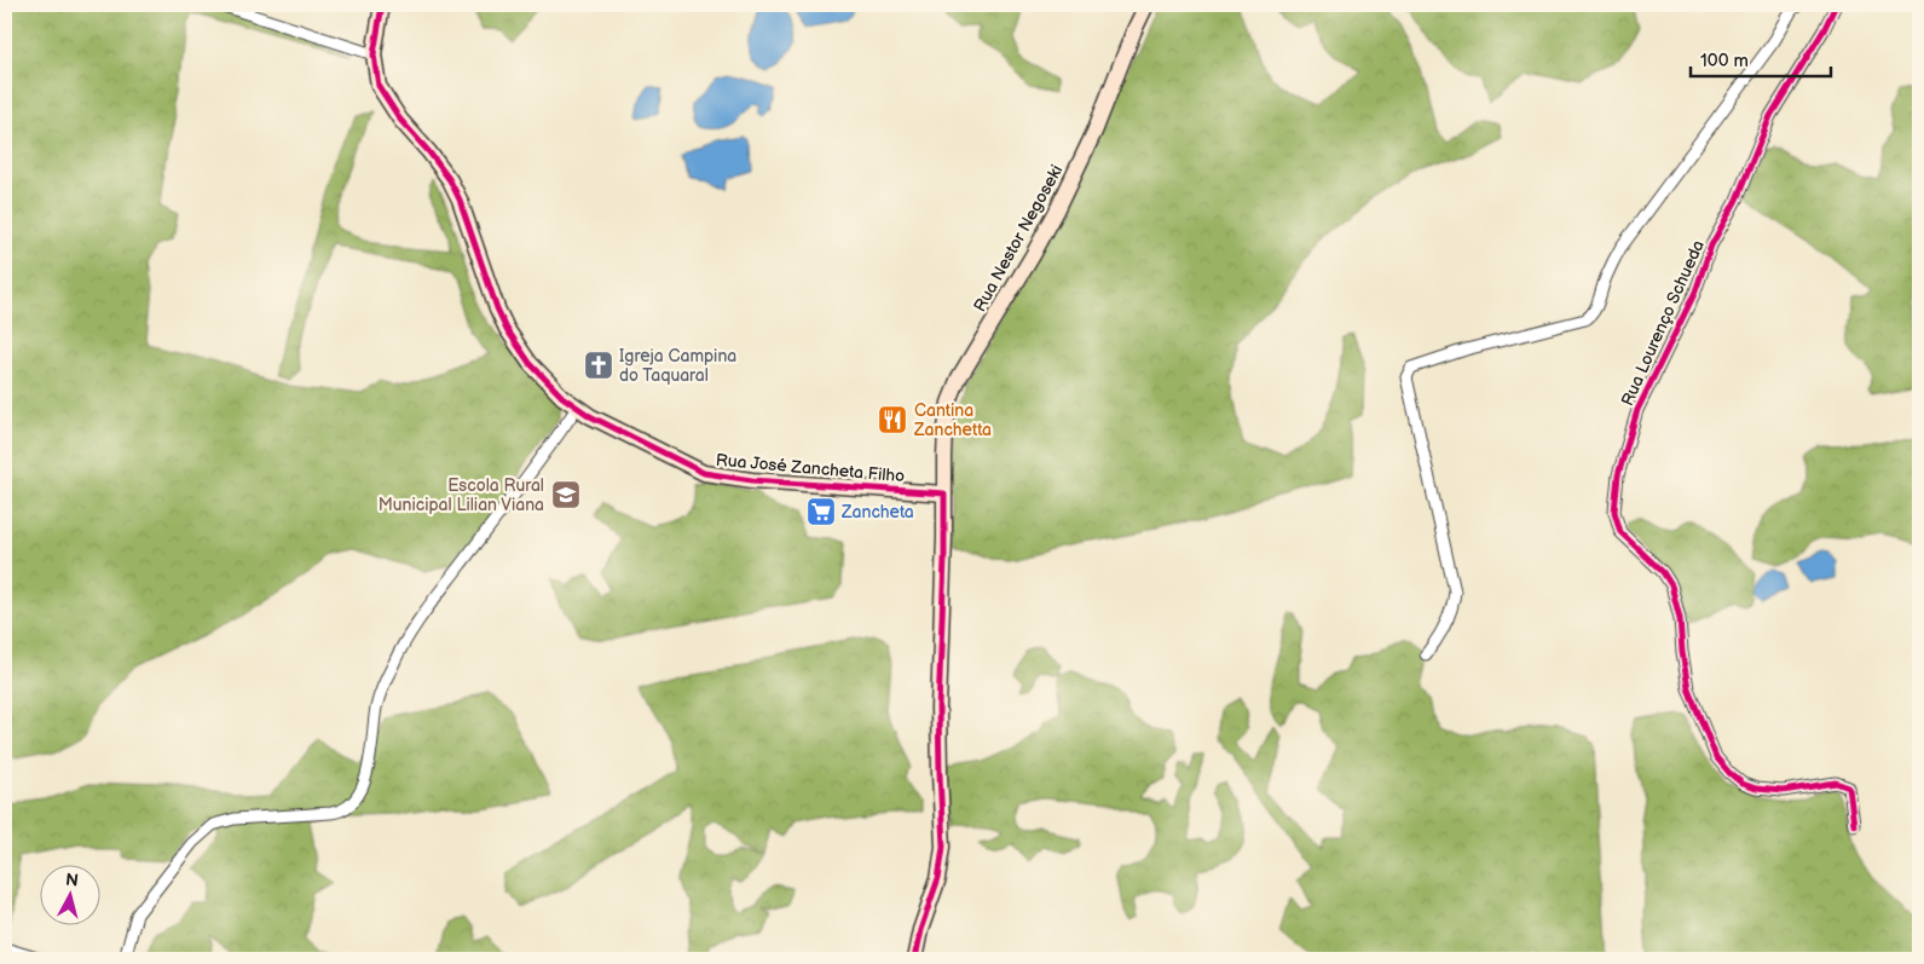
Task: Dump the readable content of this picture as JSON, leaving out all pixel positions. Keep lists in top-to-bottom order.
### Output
{
  "streets": {
    "street": ["Rua Nestor Negoseki", "Rua Lourenço Schueda", "Rua José Zancheta Filho"]
  },
  "crossings": [
    ["Rua Nestor Negoseki", "Rua José Zancheta Filho"]
  ],
  "places": {
    "church": ["Igreja Campina do Taquaral"],
    "restaurant": ["Cantina Zanchetta"],
    "school or university": ["Escola Rural Municipal Lilian Viana"],
    "supermarket": ["Zancheta"]
  },
  "scale_bar": "100 m",
  "north": "top"
}
